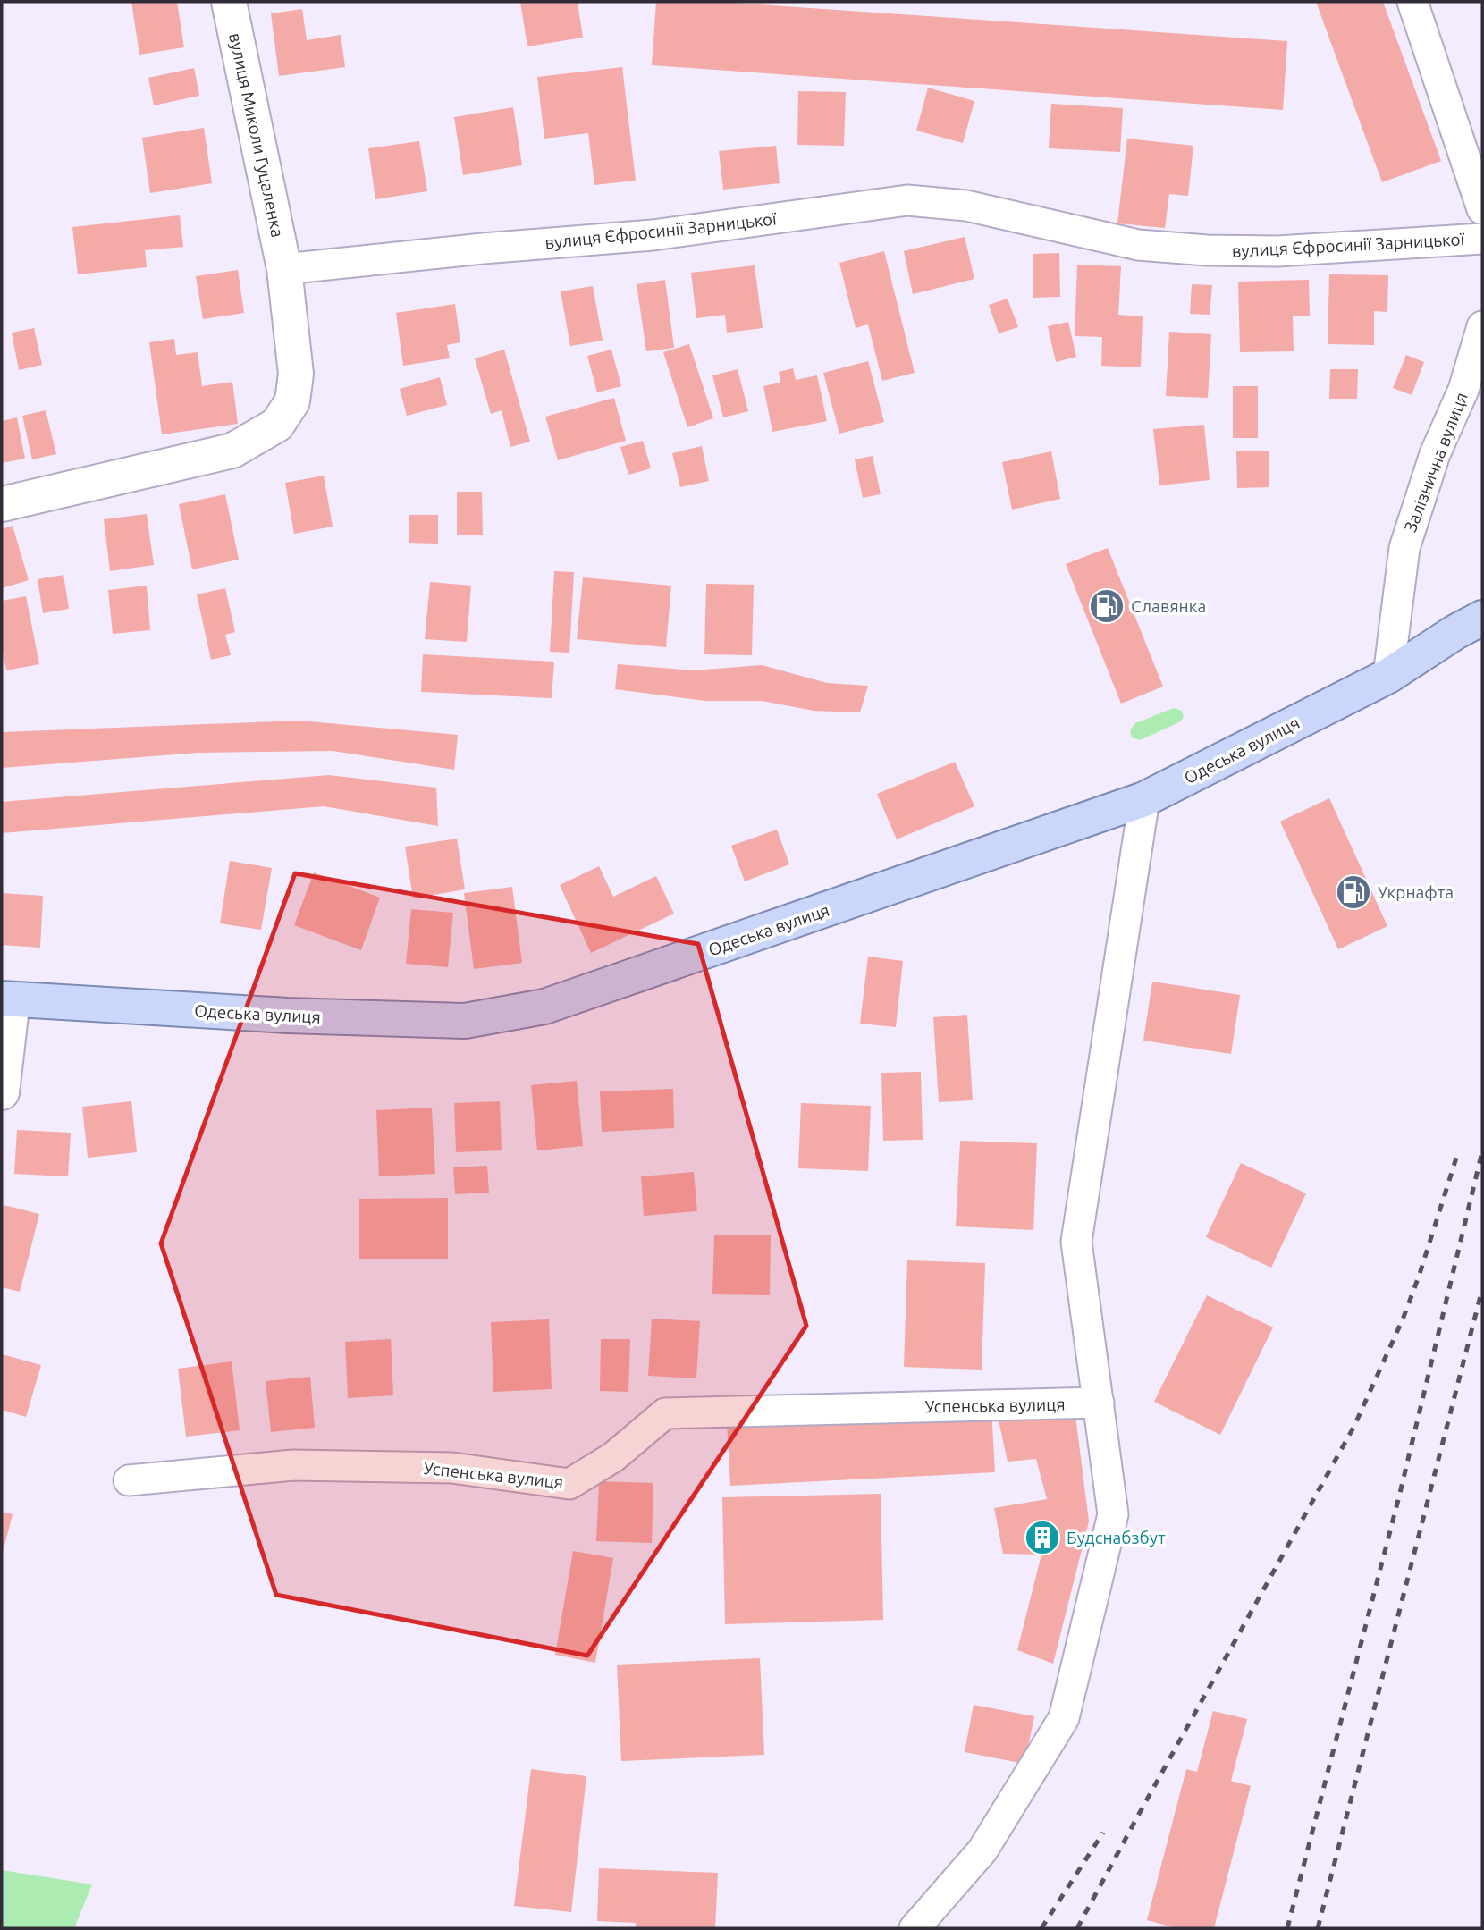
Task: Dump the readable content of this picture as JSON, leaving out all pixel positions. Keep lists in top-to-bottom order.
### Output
{
  "streets": {
    "main road": ["Одеська вулиця"],
    "street": [
      "вулиця Миколи Гуцаленка",
      "вулиця Єфросинії Зарницької",
      "Залізнична вулиця",
      "Успенська вулиця"
    ]
  },
  "crossings": [
    ["вулиця Миколи Гуцаленка", "вулиця Єфросинії Зарницької"],
    ["Залізнична вулиця", "Одеська вулиця"]
  ],
  "places": {
    "fuel station": ["Славянка", "Укрнафта"],
    "building": ["Будснабзбут"]
  }
}
